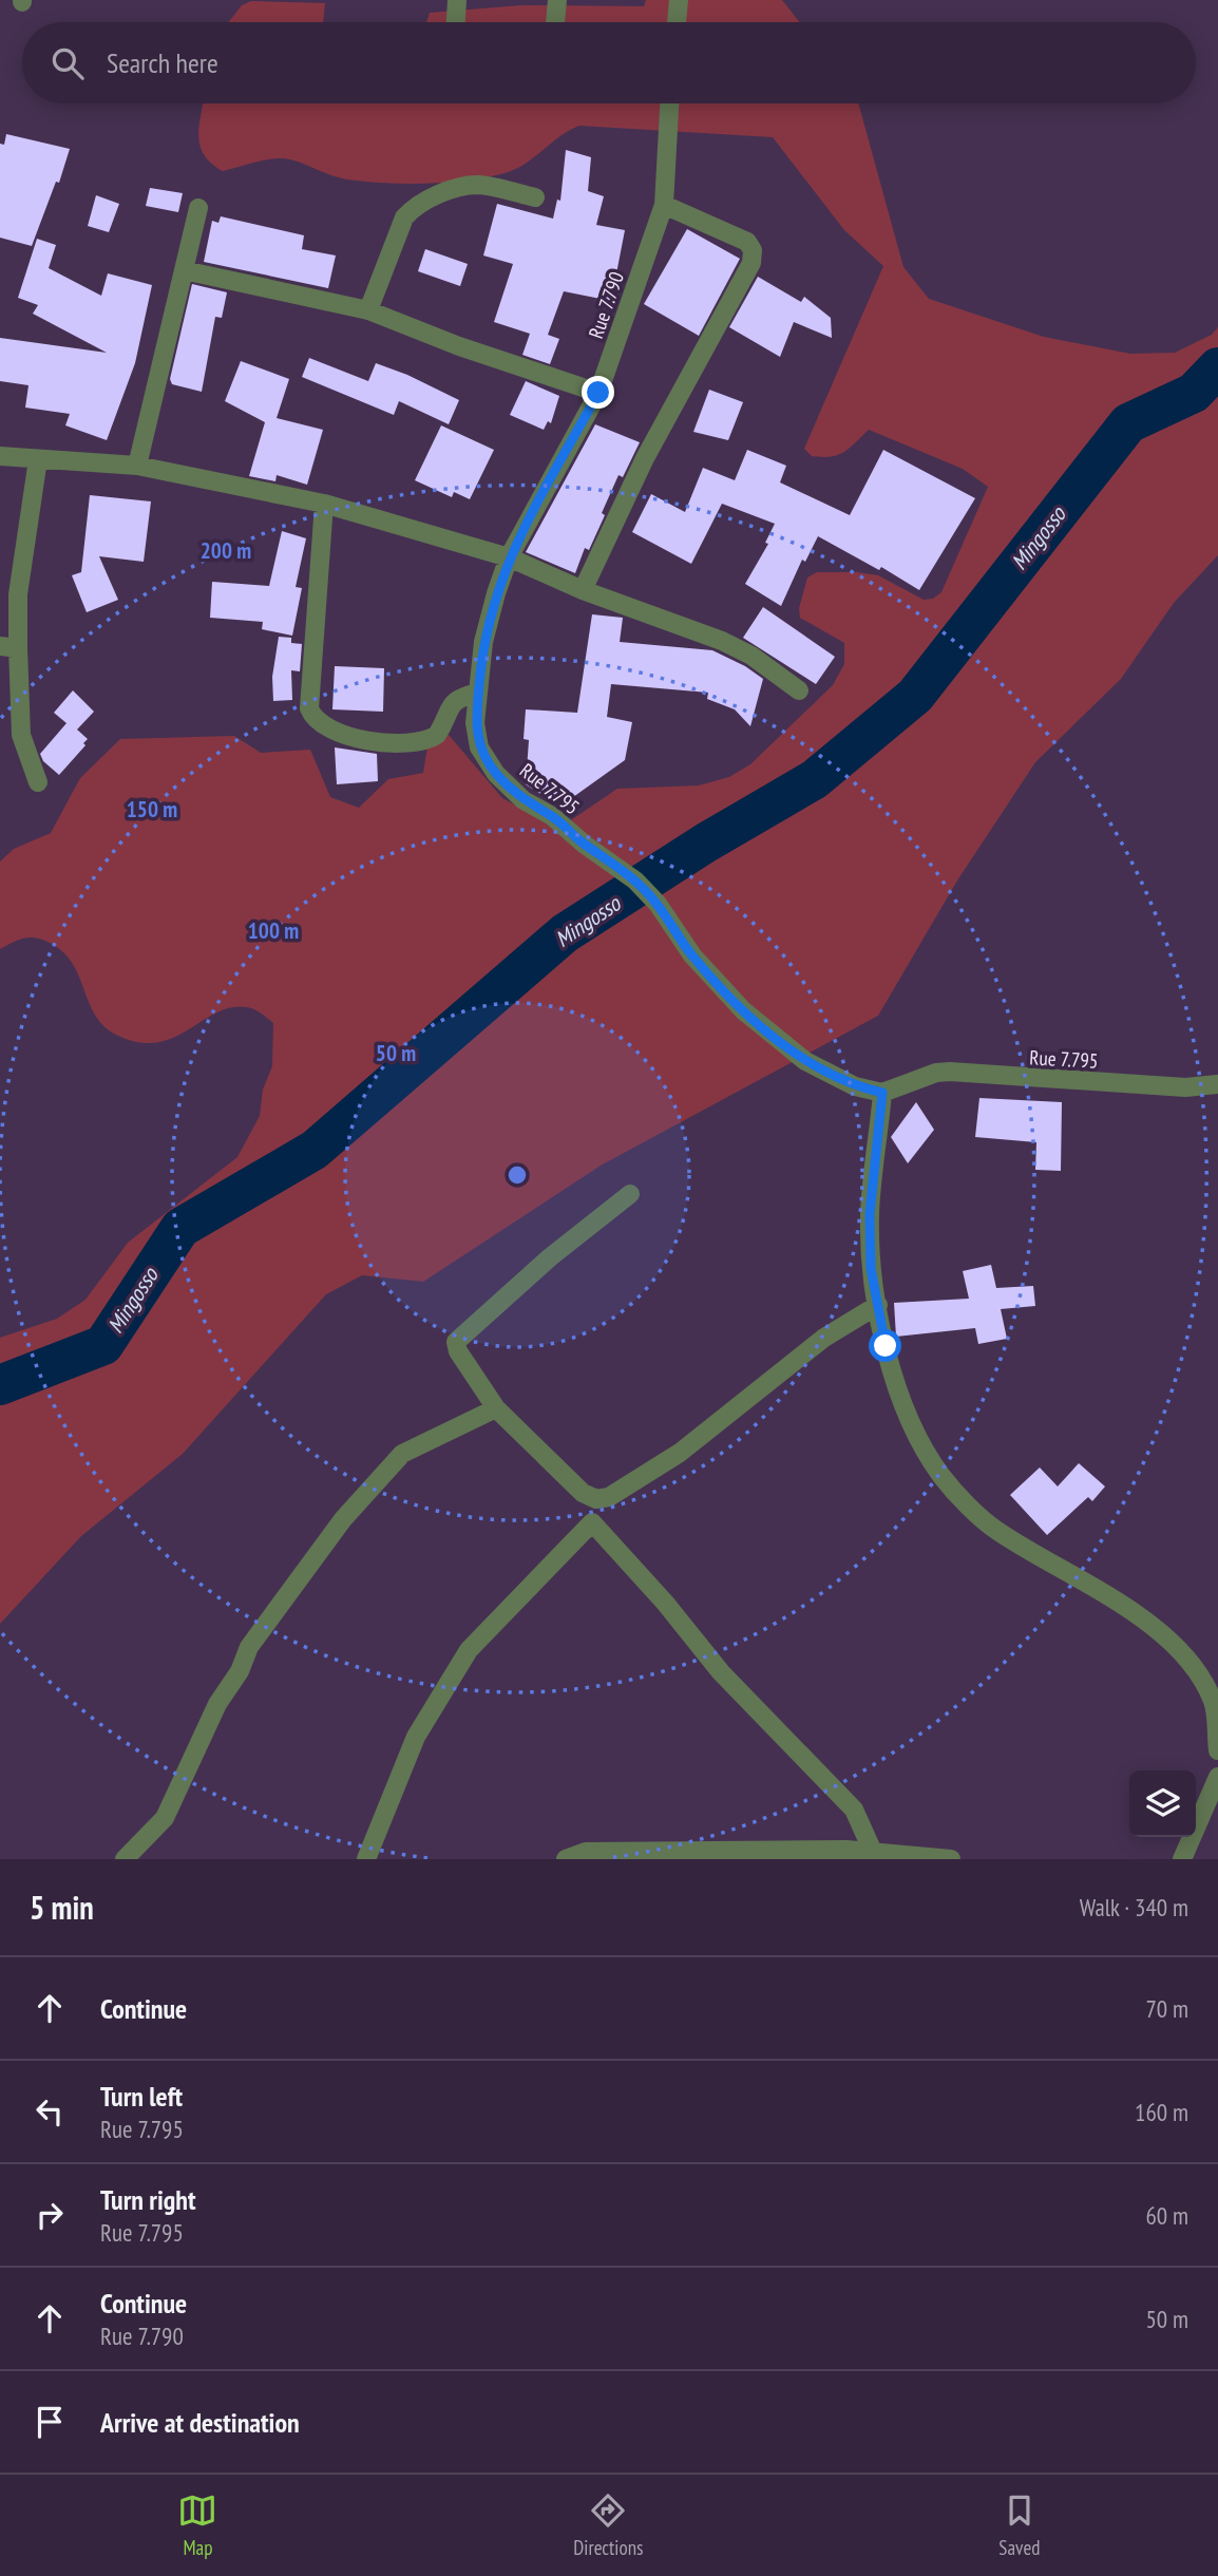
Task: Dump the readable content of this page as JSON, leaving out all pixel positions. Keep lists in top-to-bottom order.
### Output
{
  "streets": {
    "street": ["Rue 7.790", "Rue 7.795"]
  },
  "crossings": [
    ["Rue 7.790", "Rue 7.795"]
  ],
  "water": ["Mingosso"],
  "page": {
    "search": "Search here",
    "heading": ["5 min", "Walk · 340 m"],
    "list": [
      ["Continue", "70 m"],
      ["Turn left", "Rue 7.795", "160 m"],
      ["Turn right", "Rue 7.795", "60 m"],
      ["Continue", "Rue 7.790", "50 m"],
      "Arrive at destination"
    ],
    "nav": ["Map", "Directions", "Saved"]
  },
  "rings": [
    "200 m",
    "150 m",
    "100 m",
    "50 m"
  ]
}
